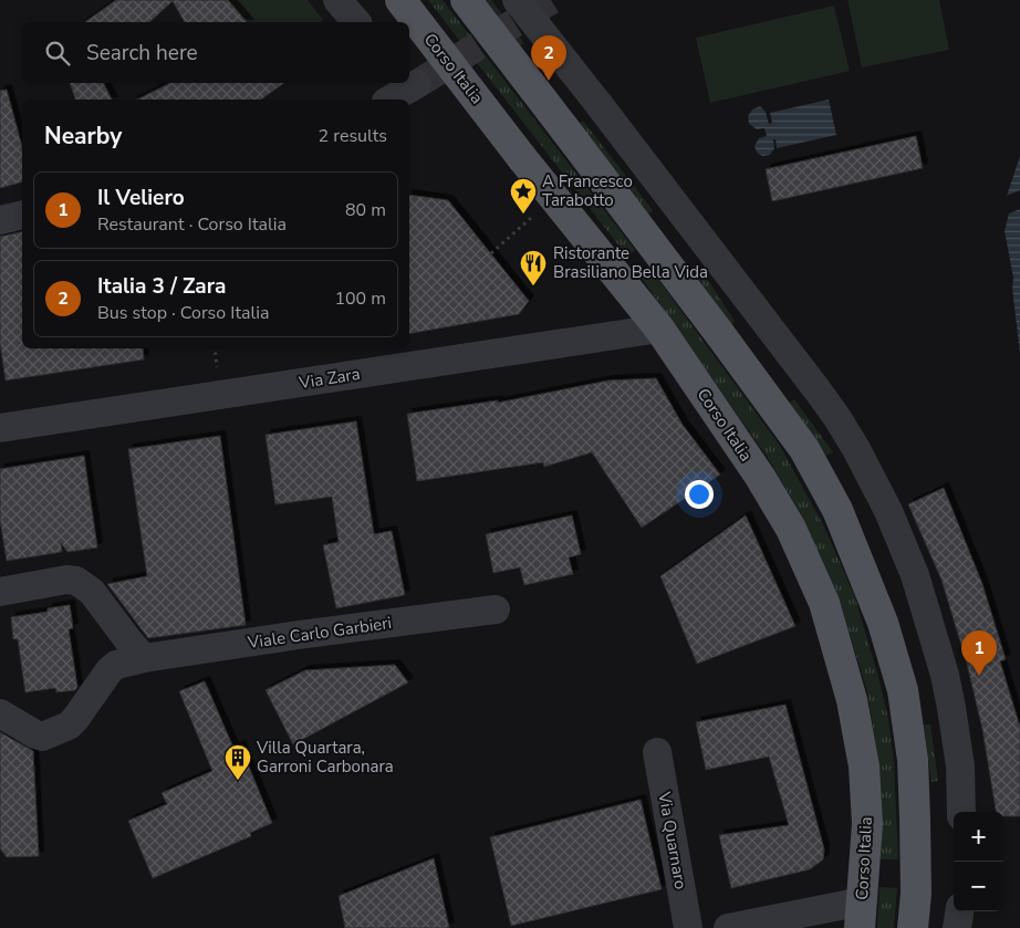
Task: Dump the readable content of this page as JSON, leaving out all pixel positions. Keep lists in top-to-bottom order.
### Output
{
  "streets": {
    "main road": ["Corso Italia"],
    "street": ["Via Zara", "Viale Carlo Garbieri", "Via Quarnaro"]
  },
  "crossings": [
    ["Corso Italia", "Via Zara"]
  ],
  "places": {
    "place": ["A Francesco Tarabotto"],
    "restaurant": ["Ristorante Brasiliano Bella Vida"],
    "building": ["Villa Quartara, Garroni Carbonara"]
  },
  "page": {
    "search": "Search here",
    "pins": ["2", "1"],
    "heading": ["Nearby", "2 results"],
    "list": [
      {
        "mark": "1",
        "name": "Il Veliero",
        "note": "Restaurant · Corso Italia",
        "value": "80 m"
      },
      {
        "mark": "2",
        "name": "Italia 3 / Zara",
        "note": "Bus stop · Corso Italia",
        "value": "100 m"
      }
    ],
    "map_buttons": ["+", "−"]
  }
}
